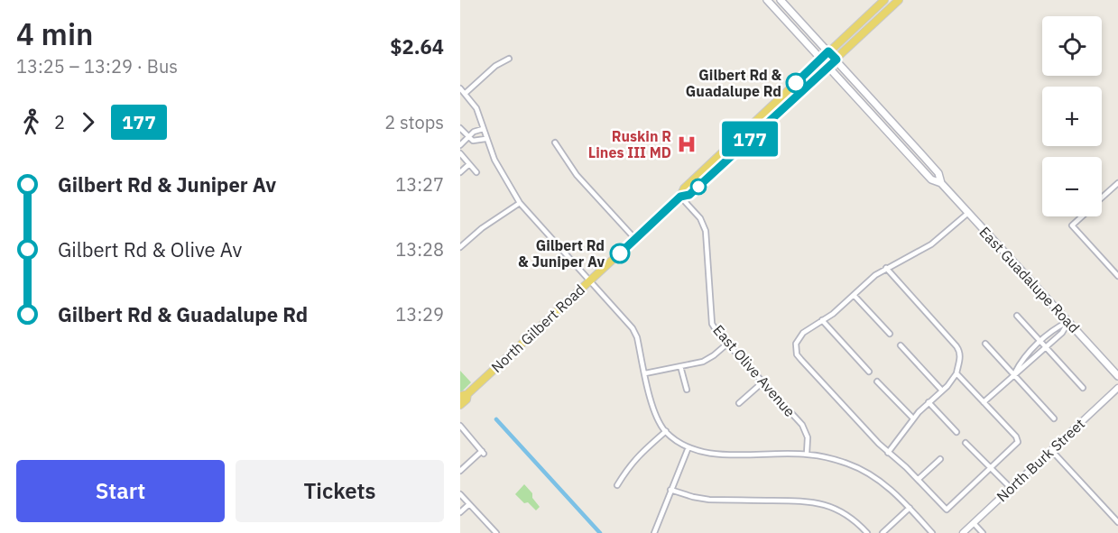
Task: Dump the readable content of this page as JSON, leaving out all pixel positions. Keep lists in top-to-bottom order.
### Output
{
  "streets": {
    "main road": ["East Guadalupe Road", "North Gilbert Road"],
    "street": ["East Olive Avenue", "North Burk Street"]
  },
  "crossings": [
    ["East Guadalupe Road", "North Gilbert Road"],
    ["North Gilbert Road", "East Olive Avenue"]
  ],
  "places": {
    "other": ["Gilbert Rd & Guadalupe Rd", "Gilbert Rd & Juniper Av"],
    "hospital": ["Ruskin R Lines III MD"]
  },
  "lines": ["bus line 177"],
  "page": {
    "heading": ["4 min", "13:25 – 13:29 · Bus", "$2.64"],
    "on_map": "177",
    "map_buttons": ["+", "−"],
    "legs": ["2", "177", "2 stops"],
    "list": [
      {
        "name": "Gilbert Rd & Juniper Av",
        "value": "13:27"
      },
      {
        "name": "Gilbert Rd & Olive Av",
        "value": "13:28"
      },
      {
        "name": "Gilbert Rd & Guadalupe Rd",
        "value": "13:29"
      }
    ],
    "buttons": ["Start", "Tickets"]
  }
}
